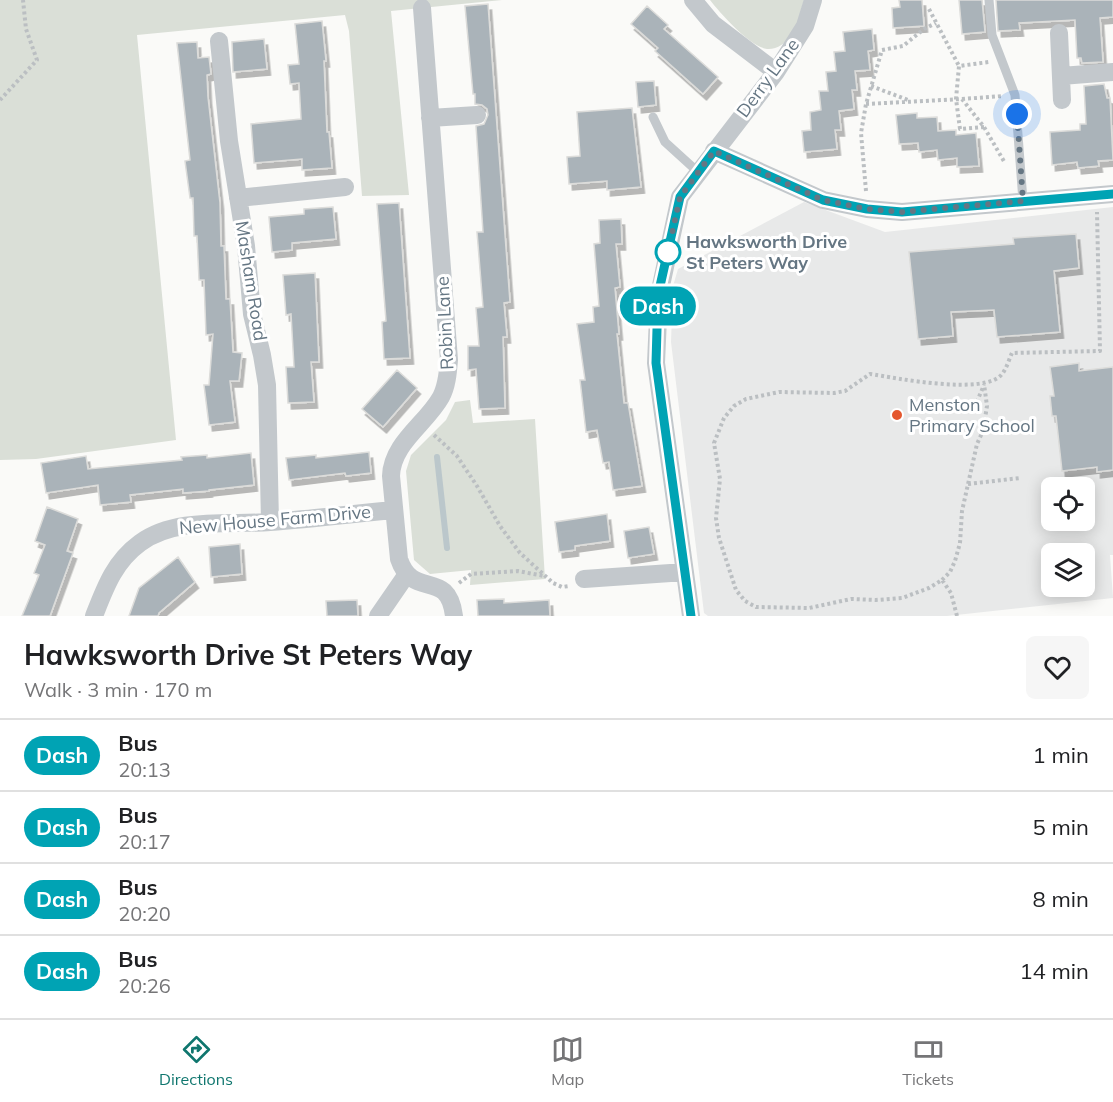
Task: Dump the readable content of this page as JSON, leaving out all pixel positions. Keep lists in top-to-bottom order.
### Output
{
  "streets": {
    "street": [
      "Derry Lane",
      "Masham Road",
      "Robin Lane",
      "New House Farm Drive"
    ]
  },
  "crossings": [
    ["Masham Road", "New House Farm Drive"],
    ["Robin Lane", "New House Farm Drive"]
  ],
  "places": ["Hawksworth Drive St Peters Way", "Menston Primary School"],
  "lines": ["bus line Dash"],
  "page": {
    "on_map": "Dash",
    "heading": ["Hawksworth Drive St Peters Way", "Walk · 3 min · 170 m"],
    "list": [
      {
        "mark": "Dash",
        "name": "Bus",
        "note": "20:13",
        "value": "1 min"
      },
      {
        "mark": "Dash",
        "name": "Bus",
        "note": "20:17",
        "value": "5 min"
      },
      {
        "mark": "Dash",
        "name": "Bus",
        "note": "20:20",
        "value": "8 min"
      },
      {
        "mark": "Dash",
        "name": "Bus",
        "note": "20:26",
        "value": "14 min"
      }
    ],
    "tabs": ["Directions", "Map", "Tickets"]
  }
}
